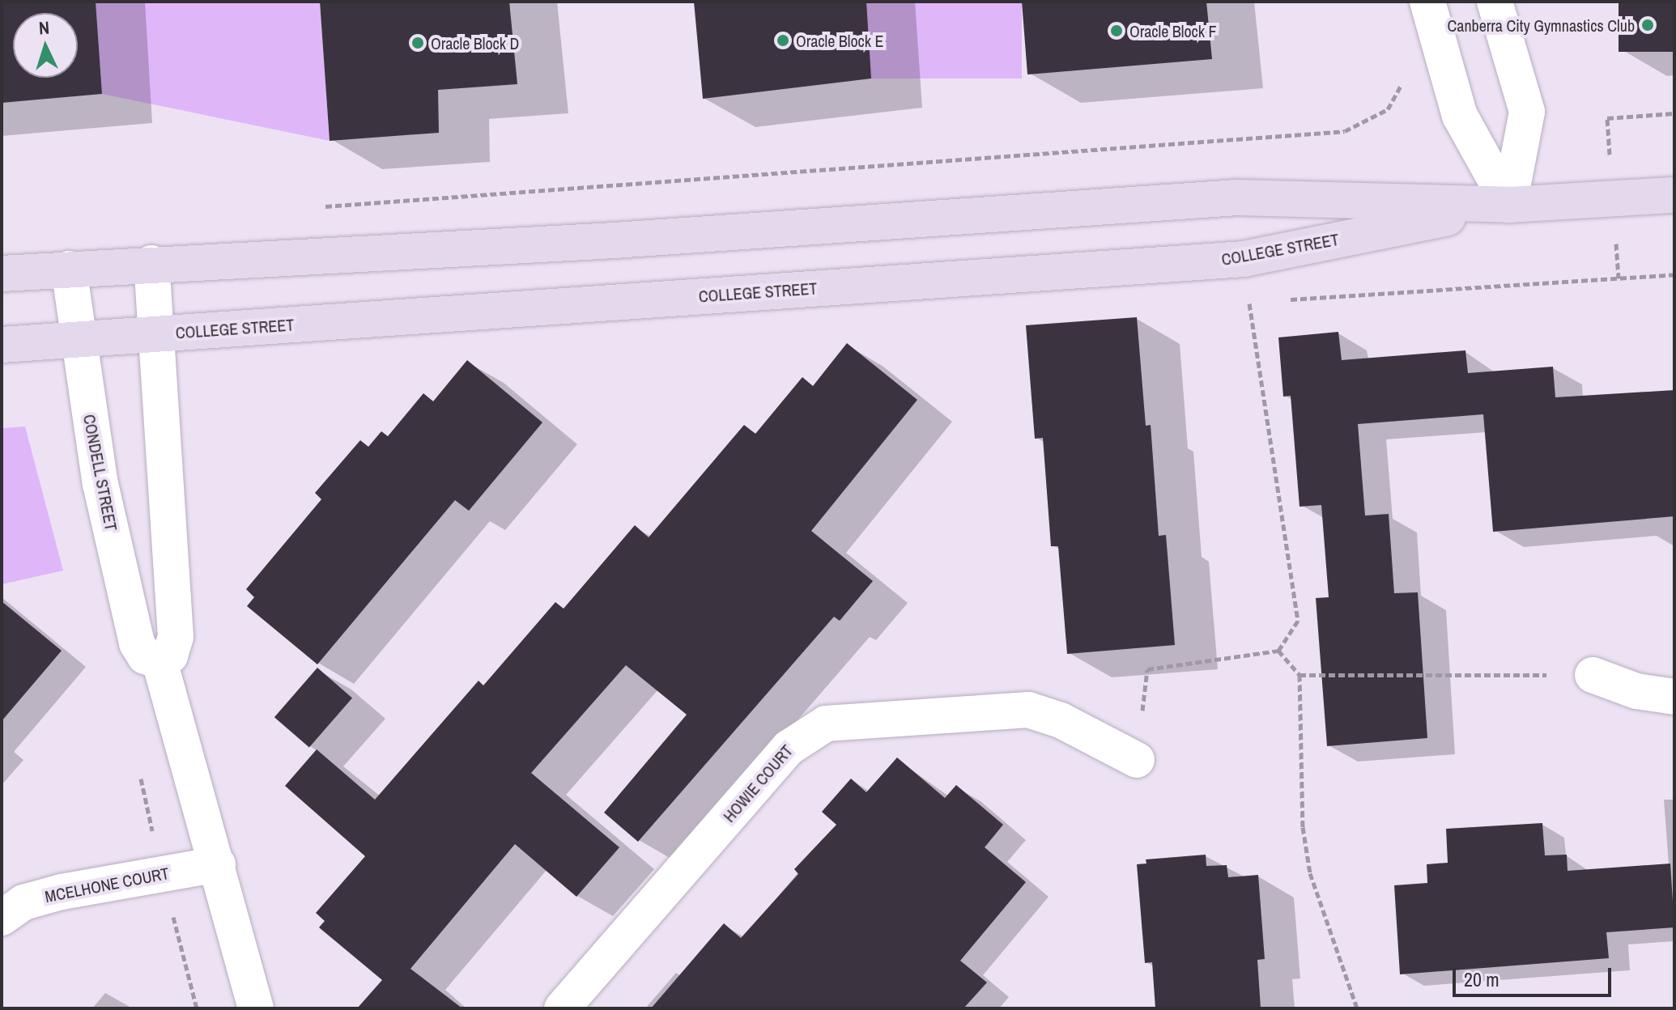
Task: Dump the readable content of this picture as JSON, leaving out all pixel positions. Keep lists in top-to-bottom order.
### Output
{
  "streets": {
    "street": [
      "COLLEGE STREET",
      "CONDELL STREET",
      "HOWIE COURT",
      "MCELHONE COURT"
    ]
  },
  "crossings": [
    ["COLLEGE STREET", "CONDELL STREET"]
  ],
  "places": [
    "Canberra City Gymnastics Club",
    "Oracle Block F",
    "Oracle Block E",
    "Oracle Block D"
  ],
  "scale_bar": "20 m",
  "north": "top"
}
